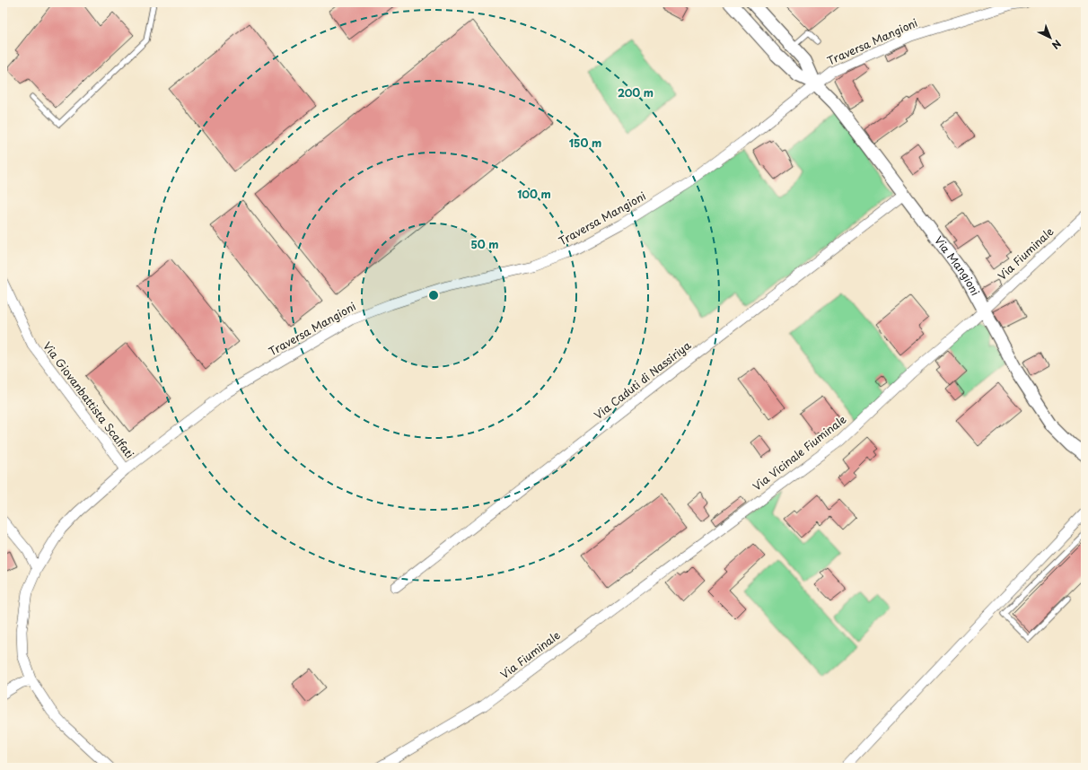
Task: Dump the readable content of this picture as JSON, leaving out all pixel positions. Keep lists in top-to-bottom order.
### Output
{
  "streets": {
    "street": [
      "Traversa Mangioni",
      "Via Fiuminale",
      "Via Mangioni",
      "Via Caduti di Nassiriya",
      "Via Giovanbattista Scalfati",
      "Via Vicinale Fiuminale"
    ]
  },
  "crossings": [
    ["Traversa Mangioni", "Via Mangioni"],
    ["Traversa Mangioni", "Via Giovanbattista Scalfati"],
    ["Via Fiuminale", "Via Mangioni"],
    ["Via Fiuminale", "Via Vicinale Fiuminale"],
    ["Via Mangioni", "Via Caduti di Nassiriya"],
    ["Via Mangioni", "Via Vicinale Fiuminale"]
  ],
  "north": "bottom right",
  "rings": [
    "200 m",
    "150 m",
    "100 m",
    "50 m"
  ]
}
